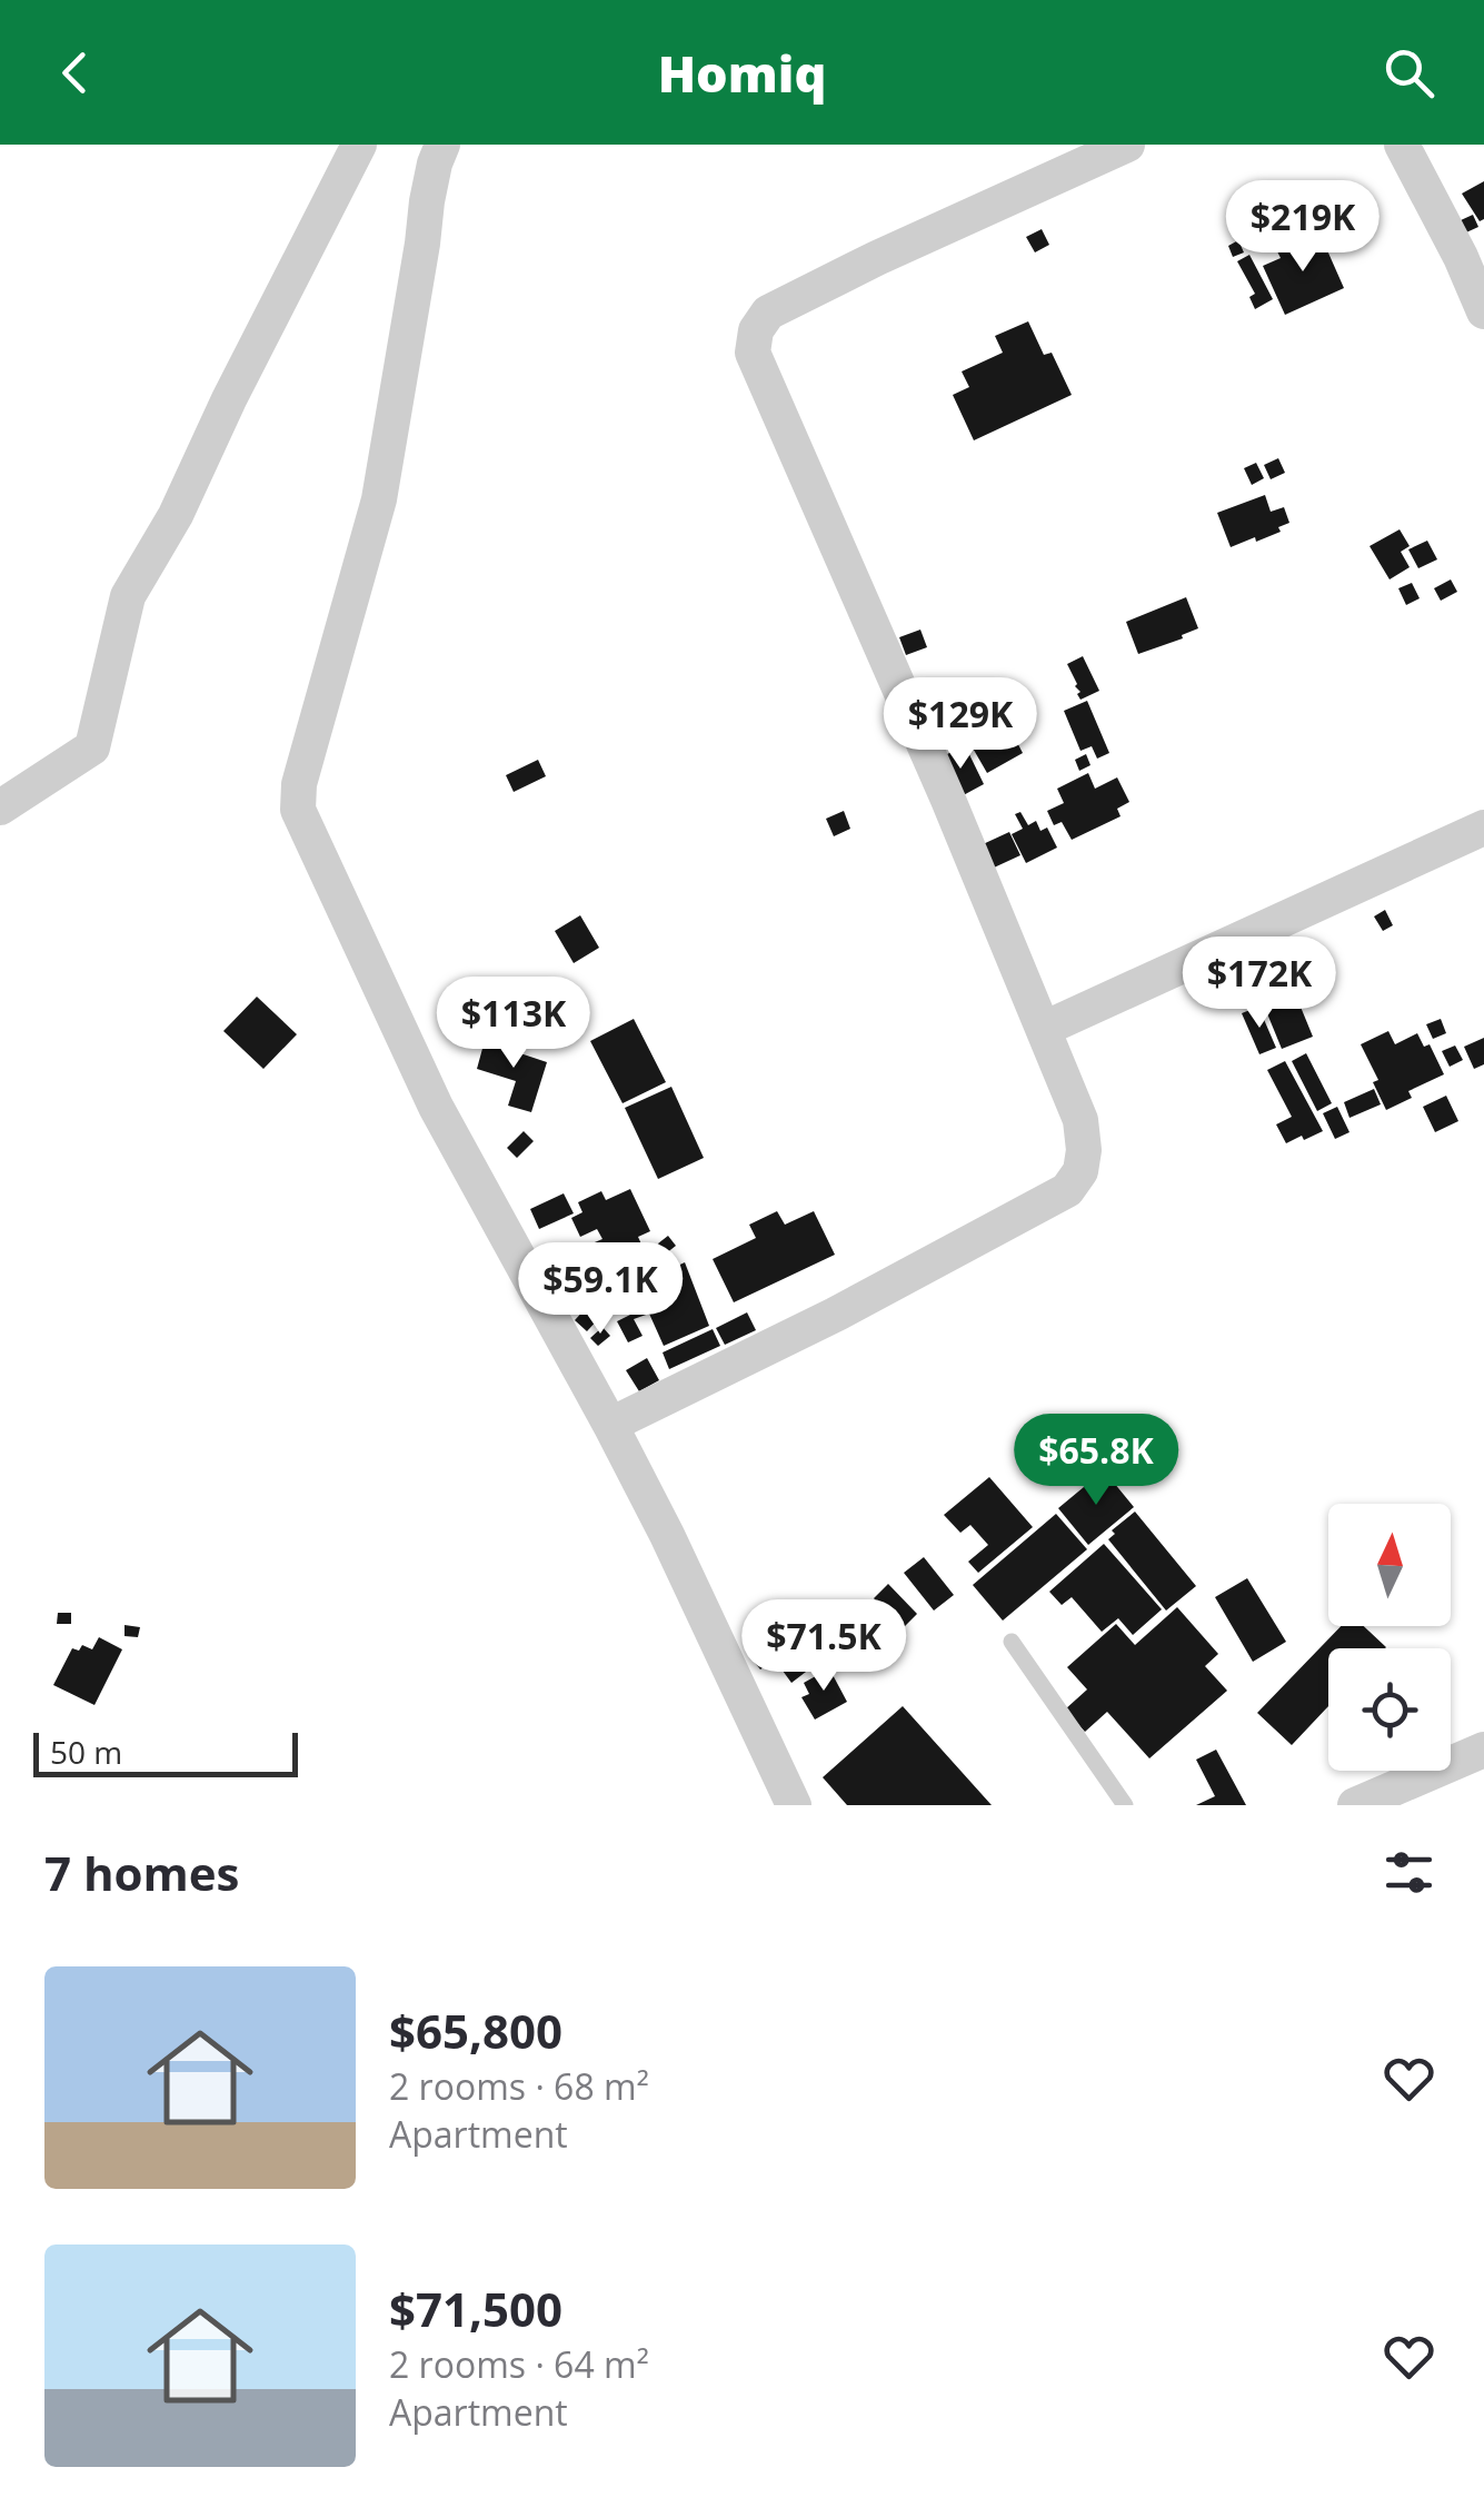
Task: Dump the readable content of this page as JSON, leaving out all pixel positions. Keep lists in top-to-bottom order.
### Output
{
  "scale_bar": "50 m",
  "north": "top",
  "page": {
    "header": "Homiq",
    "price": [
      "$219K",
      "$129K",
      "$172K",
      "$113K",
      "$59.1K",
      "$65.8K",
      "$71.5K"
    ],
    "scale": "50 m",
    "heading": "7 homes",
    "list": [
      {
        "name": "$65,800",
        "note": "2 rooms · 68 m² · Apartment"
      },
      {
        "name": "$71,500",
        "note": "2 rooms · 64 m² · Apartment"
      }
    ]
  }
}
